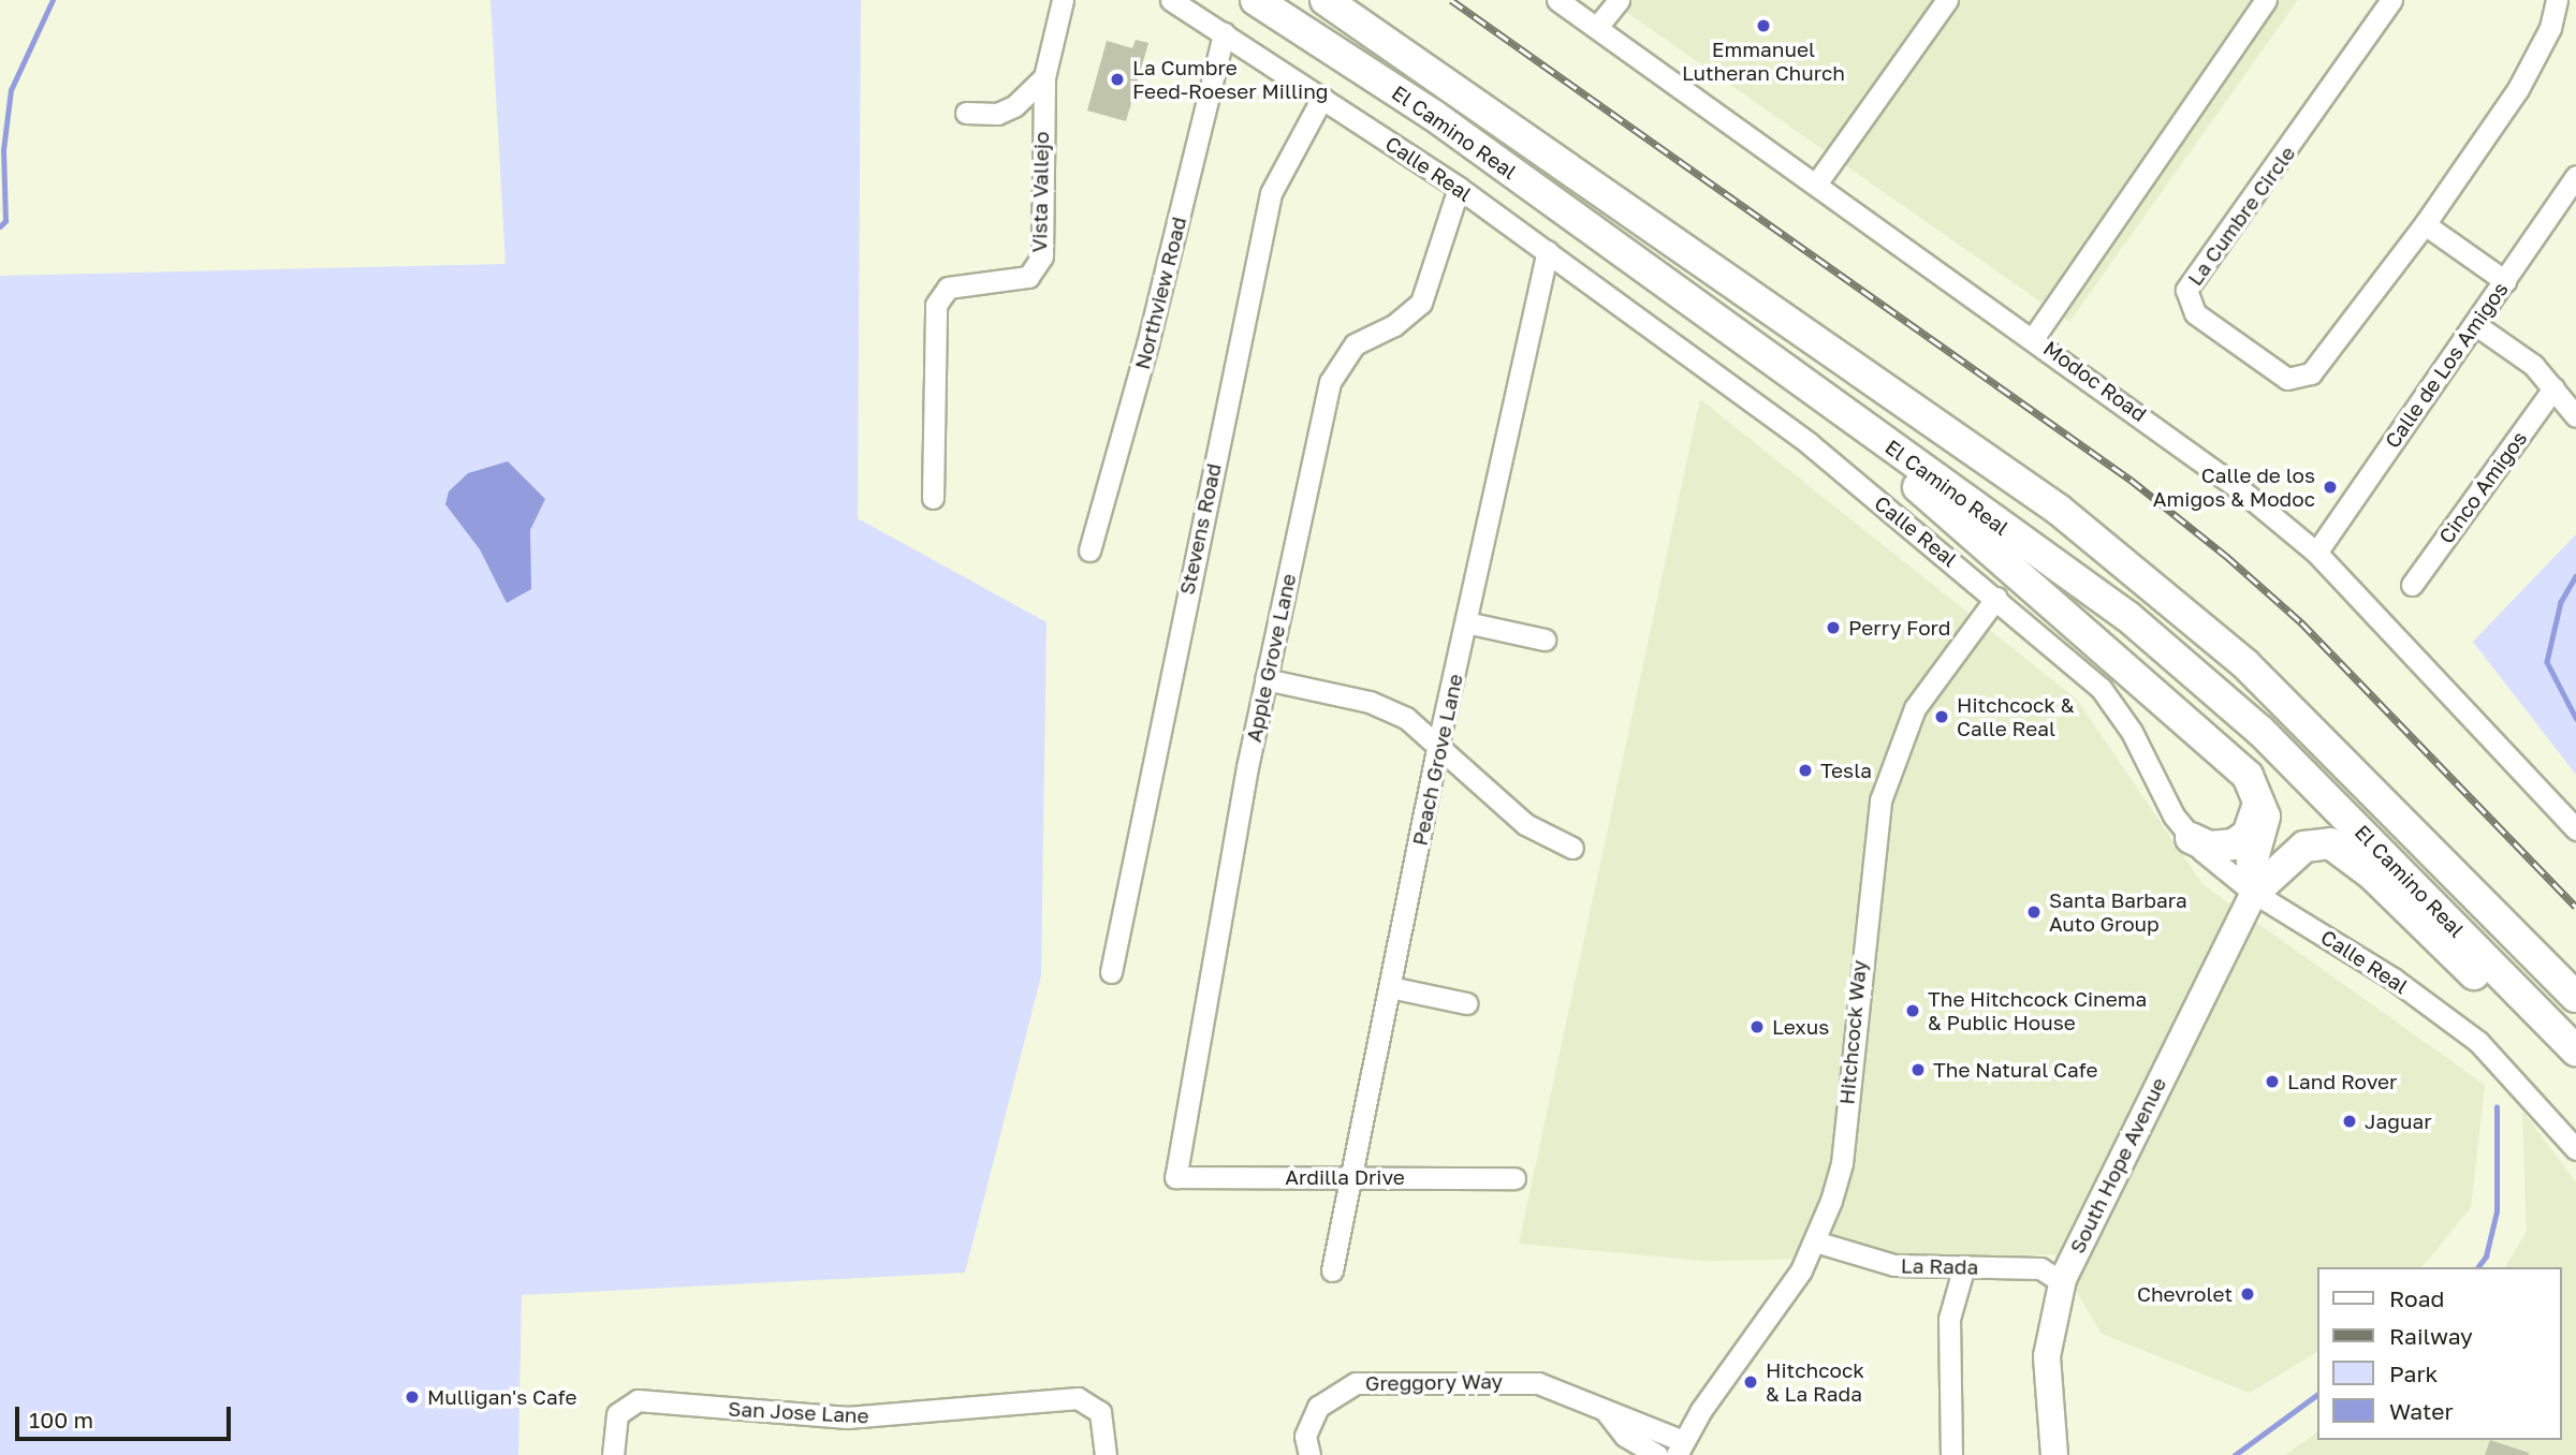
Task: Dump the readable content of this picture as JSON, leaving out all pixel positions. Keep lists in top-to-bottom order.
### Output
{
  "streets": {
    "highway": ["El Camino Real"],
    "main road": ["South Hope Avenue"],
    "street": [
      "Calle Real",
      "Vista Vallejo",
      "La Cumbre Circle",
      "Northview Road",
      "Calle de Los Amigos",
      "Modoc Road",
      "Cinco Amigos",
      "Stevens Road",
      "Apple Grove Lane",
      "Peach Grove Lane",
      "Hitchcock Way",
      "Ardilla Drive",
      "La Rada",
      "Greggory Way",
      "San Jose Lane"
    ]
  },
  "crossings": [
    ["Calle Real", "Northview Road"],
    ["Calle Real", "Stevens Road"],
    ["Calle Real", "Apple Grove Lane"],
    ["Calle Real", "Peach Grove Lane"],
    ["Calle Real", "Hitchcock Way"],
    ["Calle Real", "South Hope Avenue"],
    ["Calle de Los Amigos", "Modoc Road"],
    ["Apple Grove Lane", "Ardilla Drive"],
    ["Peach Grove Lane", "Ardilla Drive"],
    ["Hitchcock Way", "La Rada"],
    ["Hitchcock Way", "Greggory Way"],
    ["South Hope Avenue", "La Rada"]
  ],
  "places": [
    "Emmanuel Lutheran Church",
    "La Cumbre Feed-Roeser Milling",
    "Calle de los Amigos & Modoc",
    "Perry Ford",
    "Hitchcock & Calle Real",
    "Tesla",
    "Santa Barbara Auto Group",
    "The Hitchcock Cinema & Public House",
    "Lexus",
    "The Natural Cafe",
    "Land Rover",
    "Jaguar",
    "Chevrolet",
    "Hitchcock & La Rada",
    "Mulligan's Cafe"
  ],
  "legend": [
    "Road",
    "Railway",
    "Park",
    "Water"
  ],
  "scale_bar": "100 m"
}
